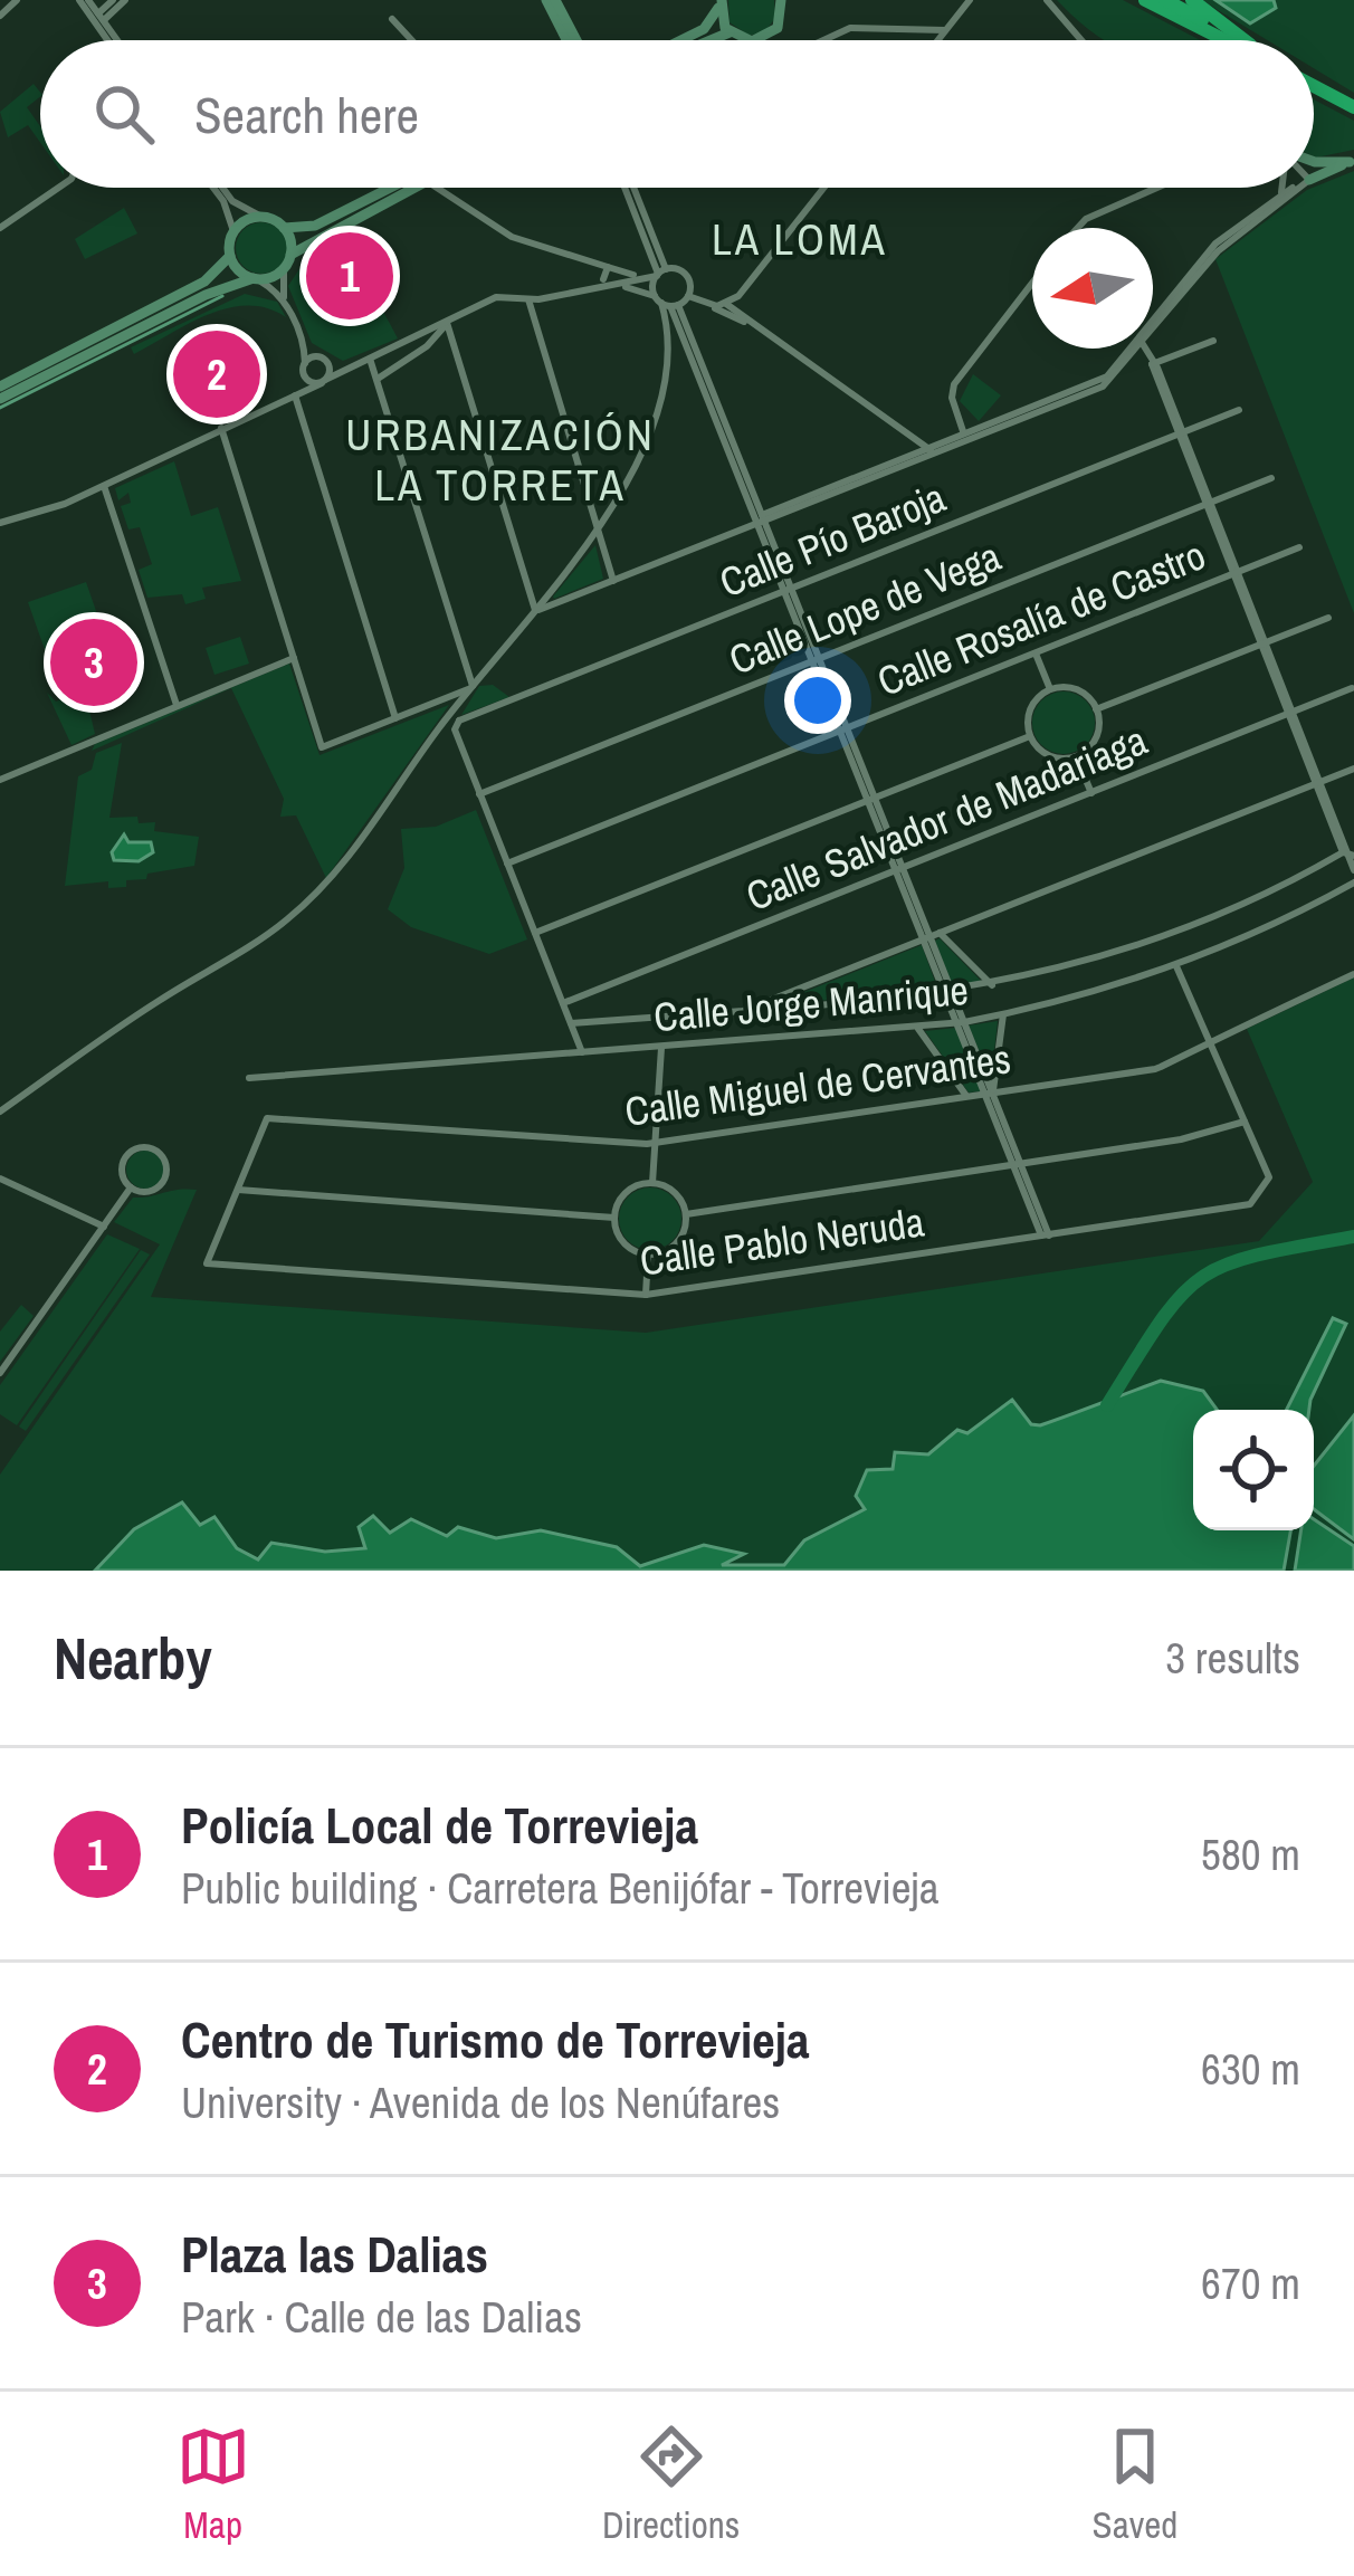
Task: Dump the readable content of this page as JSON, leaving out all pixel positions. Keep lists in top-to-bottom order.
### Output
{
  "streets": {
    "street": [
      "Calle Pío Baroja",
      "Calle Lope de Vega",
      "Calle Rosalía de Castro",
      "Calle Salvador de Madariaga",
      "Calle Jorge Manrique",
      "Calle Miguel de Cervantes",
      "Calle Pablo Neruda"
    ]
  },
  "crossings": [
    ["Calle Miguel de Cervantes", "Calle Pablo Neruda"]
  ],
  "districts": ["LA LOMA", "URBANIZACIÓN LA TORRETA"],
  "north": "left",
  "page": {
    "search": "Search here",
    "pins": ["1", "2", "3"],
    "heading": ["Nearby", "3 results"],
    "list": [
      {
        "mark": "1",
        "name": "Policía Local de Torrevieja",
        "note": "Public building · Carretera Benijófar - Torrevieja",
        "value": "580 m"
      },
      {
        "mark": "2",
        "name": "Centro de Turismo de Torrevieja",
        "note": "University · Avenida de los Nenúfares",
        "value": "630 m"
      },
      {
        "mark": "3",
        "name": "Plaza las Dalias",
        "note": "Park · Calle de las Dalias",
        "value": "670 m"
      }
    ],
    "nav": ["Map", "Directions", "Saved"]
  }
}
